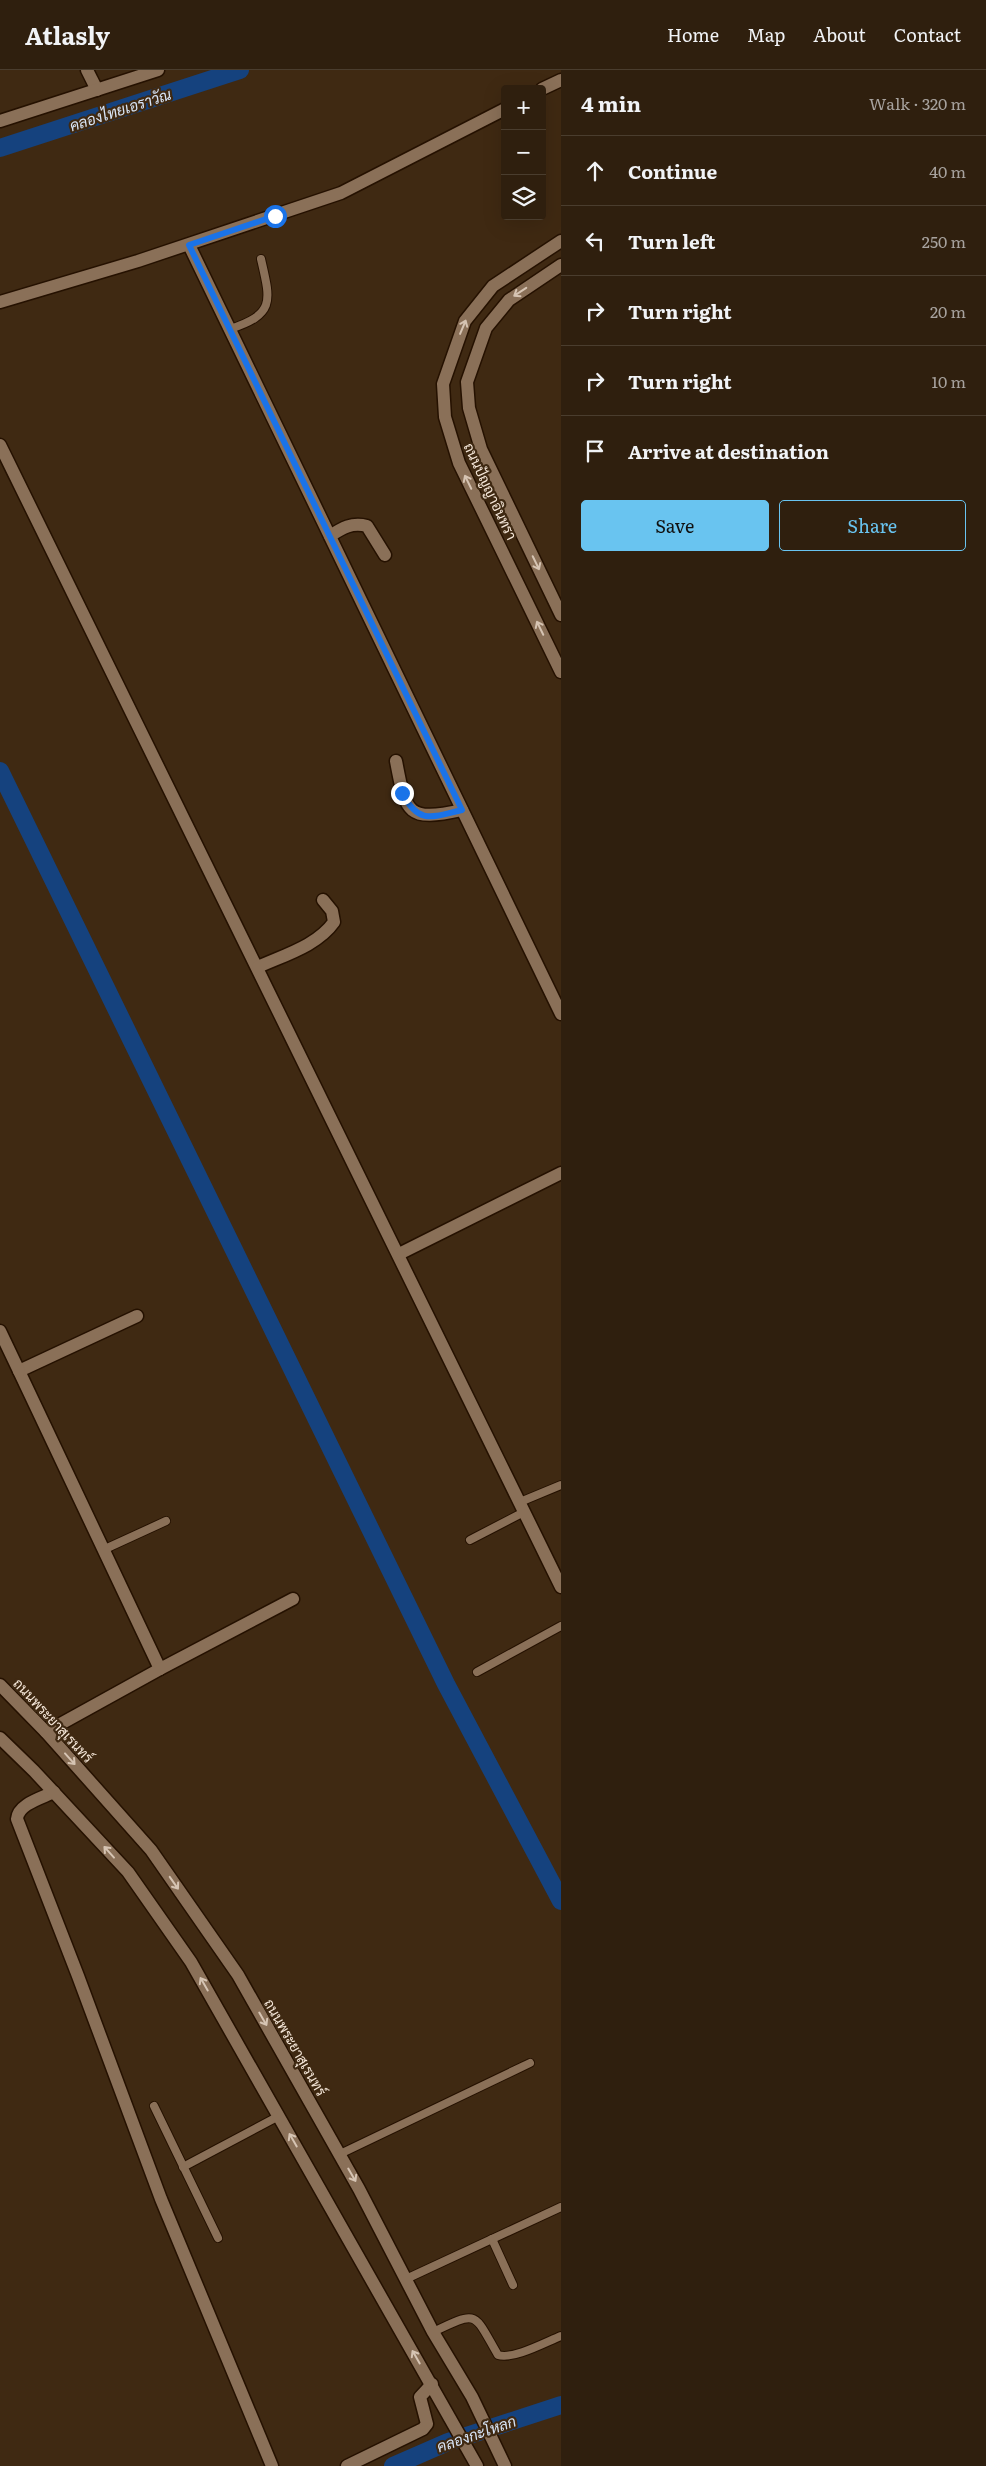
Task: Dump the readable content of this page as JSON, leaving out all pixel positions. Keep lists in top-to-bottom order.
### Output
{
  "streets": {
    "street": ["ถนนปัญญาอินทรา", "ถนนพระยาสุเรนทร์"]
  },
  "water": ["คลองไทยเอราวัณ", "คลองกะโหลก"],
  "page": {
    "header": "Atlasly",
    "nav": [
      "Home",
      "Map",
      "About",
      "Contact"
    ],
    "heading": ["4 min", "Walk · 320 m"],
    "map_buttons": ["+", "−"],
    "list": [
      ["Continue", "40 m"],
      ["Turn left", "250 m"],
      ["Turn right", "20 m"],
      ["Turn right", "10 m"],
      "Arrive at destination"
    ],
    "buttons": ["Save", "Share"]
  }
}
